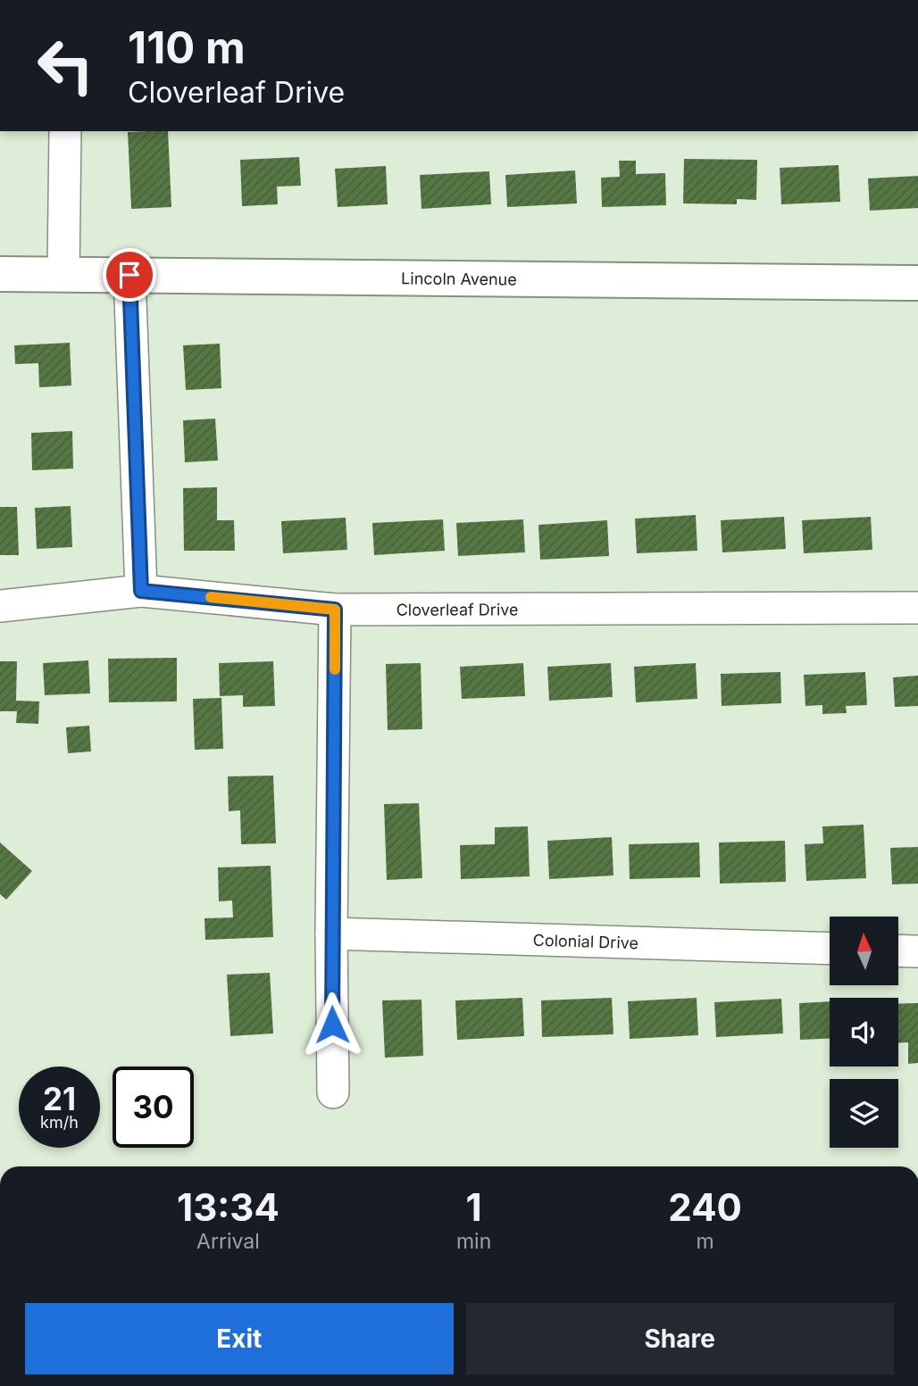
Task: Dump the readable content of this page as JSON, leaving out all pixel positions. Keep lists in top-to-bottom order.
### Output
{
  "streets": {
    "street": ["Lincoln Avenue", "Cloverleaf Drive", "Colonial Drive"]
  },
  "north": "top",
  "page": {
    "turn": ["110 m", "Cloverleaf Drive"],
    "speed": "21 km/h",
    "limit": "30",
    "eta": [
      "13:34",
      "Arrival",
      "1",
      "min",
      "240",
      "m"
    ],
    "buttons": ["Exit", "Share"]
  }
}
